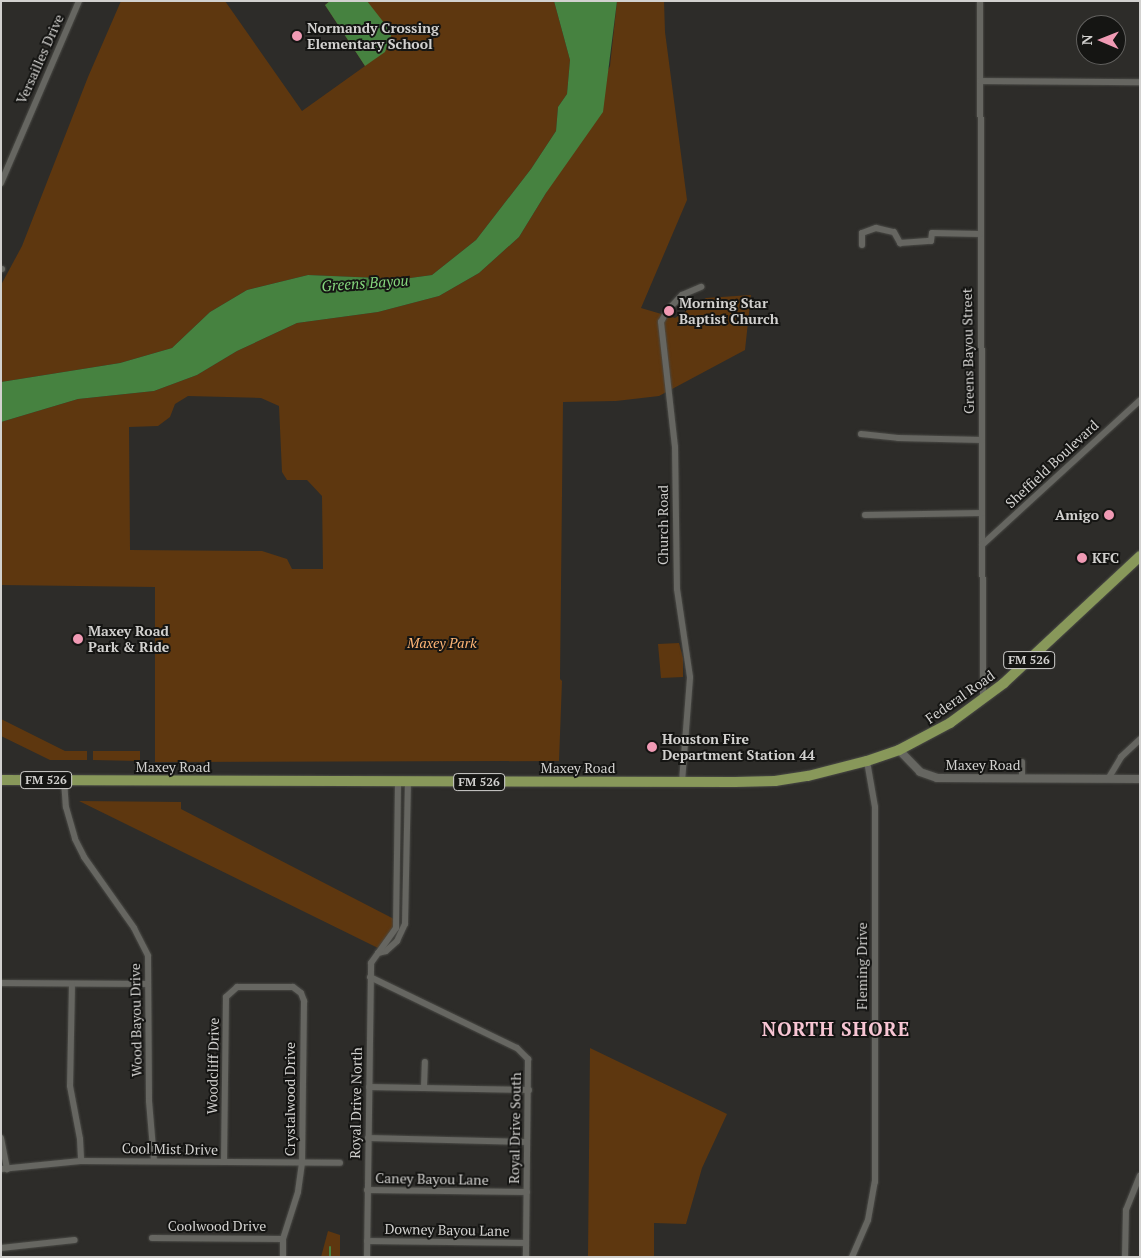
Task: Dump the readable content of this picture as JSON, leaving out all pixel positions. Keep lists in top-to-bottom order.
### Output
{
  "streets": {
    "main road": ["FM 526", "Federal Road", "Maxey Road"],
    "street": [
      "Versailles Drive",
      "Greens Bayou Street",
      "Sheffield Boulevard",
      "Church Road",
      "Fleming Drive",
      "Wood Bayou Drive",
      "Woodcliff Drive",
      "Crystalwood Drive",
      "Royal Drive North",
      "Royal Drive South",
      "Cool Mist Drive",
      "Caney Bayou Lane",
      "Coolwood Drive",
      "Downey Bayou Lane"
    ]
  },
  "crossings": [
    ["Greens Bayou Street", "Sheffield Boulevard"],
    ["Greens Bayou Street", "Federal Road"],
    ["Church Road", "Maxey Road"],
    ["Federal Road", "Maxey Road"],
    ["Maxey Road", "Fleming Drive"],
    ["Maxey Road", "Wood Bayou Drive"],
    ["Maxey Road", "Royal Drive North"],
    ["Wood Bayou Drive", "Cool Mist Drive"],
    ["Woodcliff Drive", "Crystalwood Drive"],
    ["Woodcliff Drive", "Cool Mist Drive"],
    ["Crystalwood Drive", "Cool Mist Drive"],
    ["Crystalwood Drive", "Coolwood Drive"],
    ["Royal Drive North", "Royal Drive South"],
    ["Royal Drive North", "Caney Bayou Lane"],
    ["Royal Drive North", "Downey Bayou Lane"],
    ["Royal Drive South", "Caney Bayou Lane"],
    ["Royal Drive South", "Downey Bayou Lane"]
  ],
  "districts": ["NORTH SHORE"],
  "water": ["Greens Bayou"],
  "parks": ["Maxey Park"],
  "places": [
    "Normandy Crossing Elementary School",
    "Morning Star Baptist Church",
    "Amigo",
    "KFC",
    "Maxey Road Park & Ride",
    "Houston Fire Department Station 44"
  ],
  "north": "left"
}
